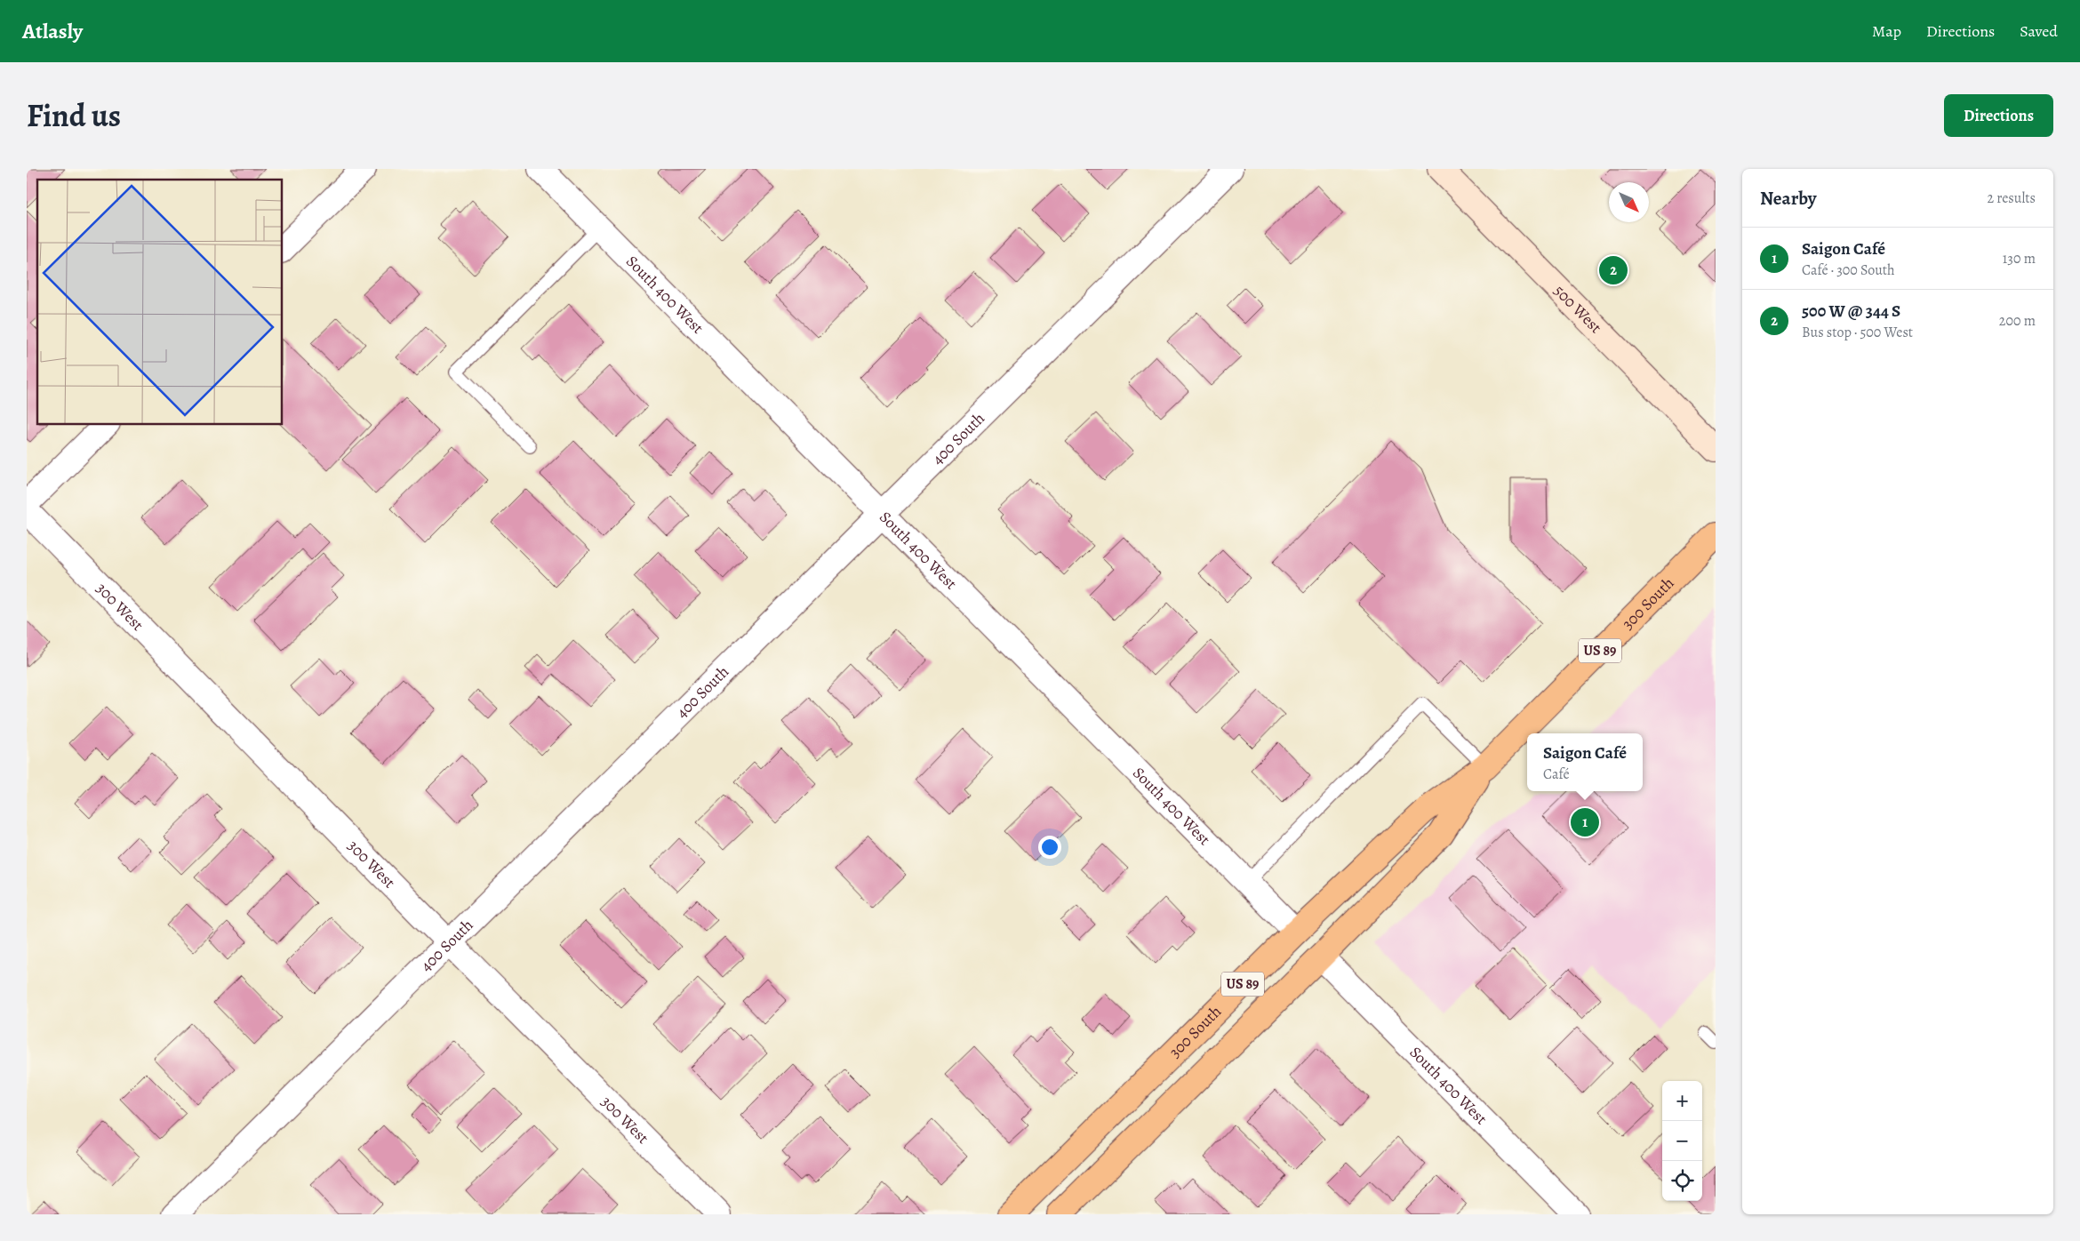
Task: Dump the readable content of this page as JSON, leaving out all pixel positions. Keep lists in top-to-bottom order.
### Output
{
  "streets": {
    "main road": ["500 West", "300 South", "US 89"],
    "street": ["South 400 West", "400 South", "300 West"]
  },
  "crossings": [
    ["South 400 West", "400 South"],
    ["South 400 West", "300 South"],
    ["400 South", "300 West"]
  ],
  "north": "bottom right",
  "page": {
    "header": "Atlasly",
    "nav": ["Map", "Directions", "Saved"],
    "title": "Find us",
    "buttons": "Directions",
    "heading": ["Nearby", "2 results"],
    "list": [
      {
        "mark": "1",
        "name": "Saigon Café",
        "note": "Café · 300 South",
        "value": "130 m"
      },
      {
        "mark": "2",
        "name": "500 W @ 344 S",
        "note": "Bus stop · 500 West",
        "value": "200 m"
      }
    ],
    "pins": ["2", "1"],
    "popup": ["Saigon Café", "Café"],
    "map_buttons": ["+", "−"]
  }
}
